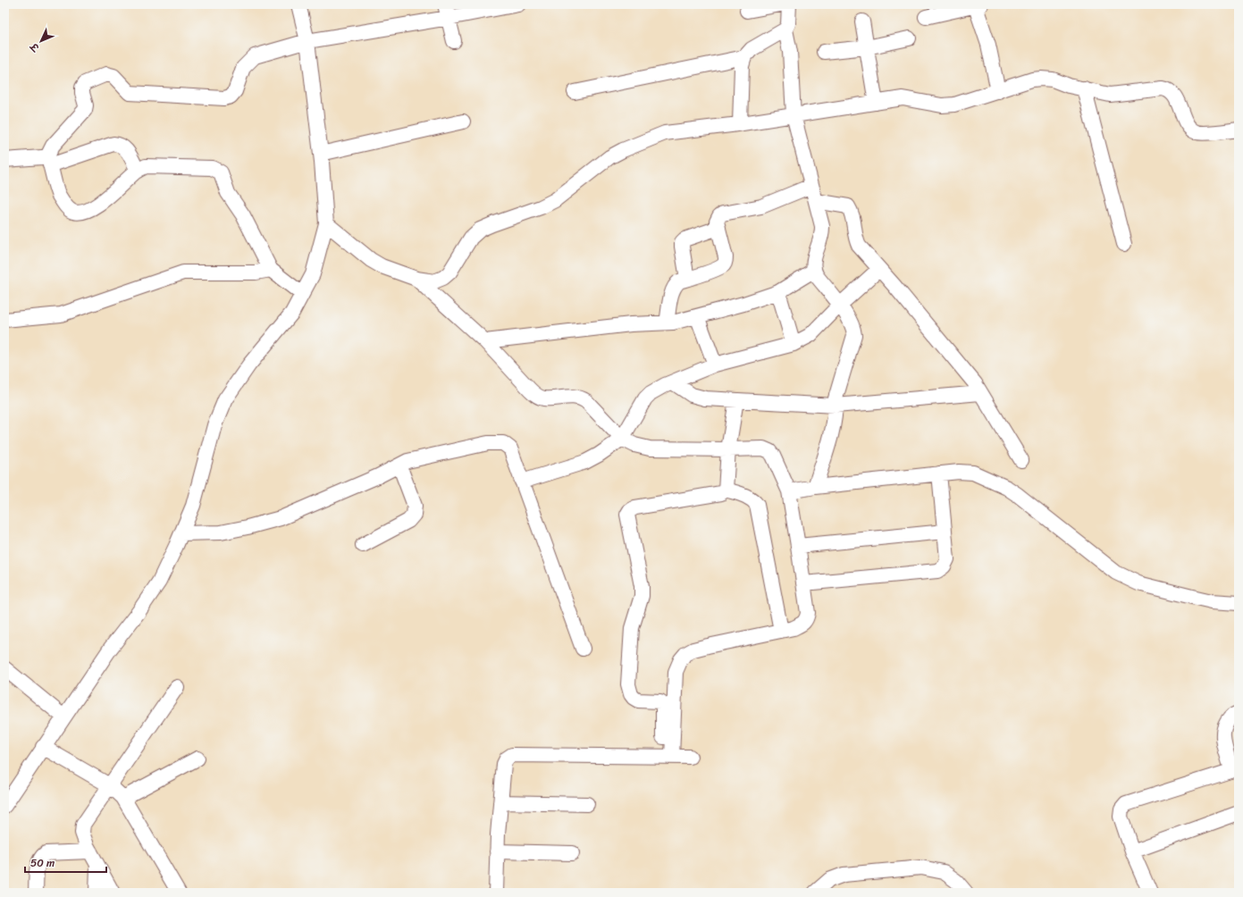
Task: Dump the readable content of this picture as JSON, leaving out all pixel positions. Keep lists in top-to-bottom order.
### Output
{
  "scale_bar": "50 m",
  "north": "bottom left"
}
